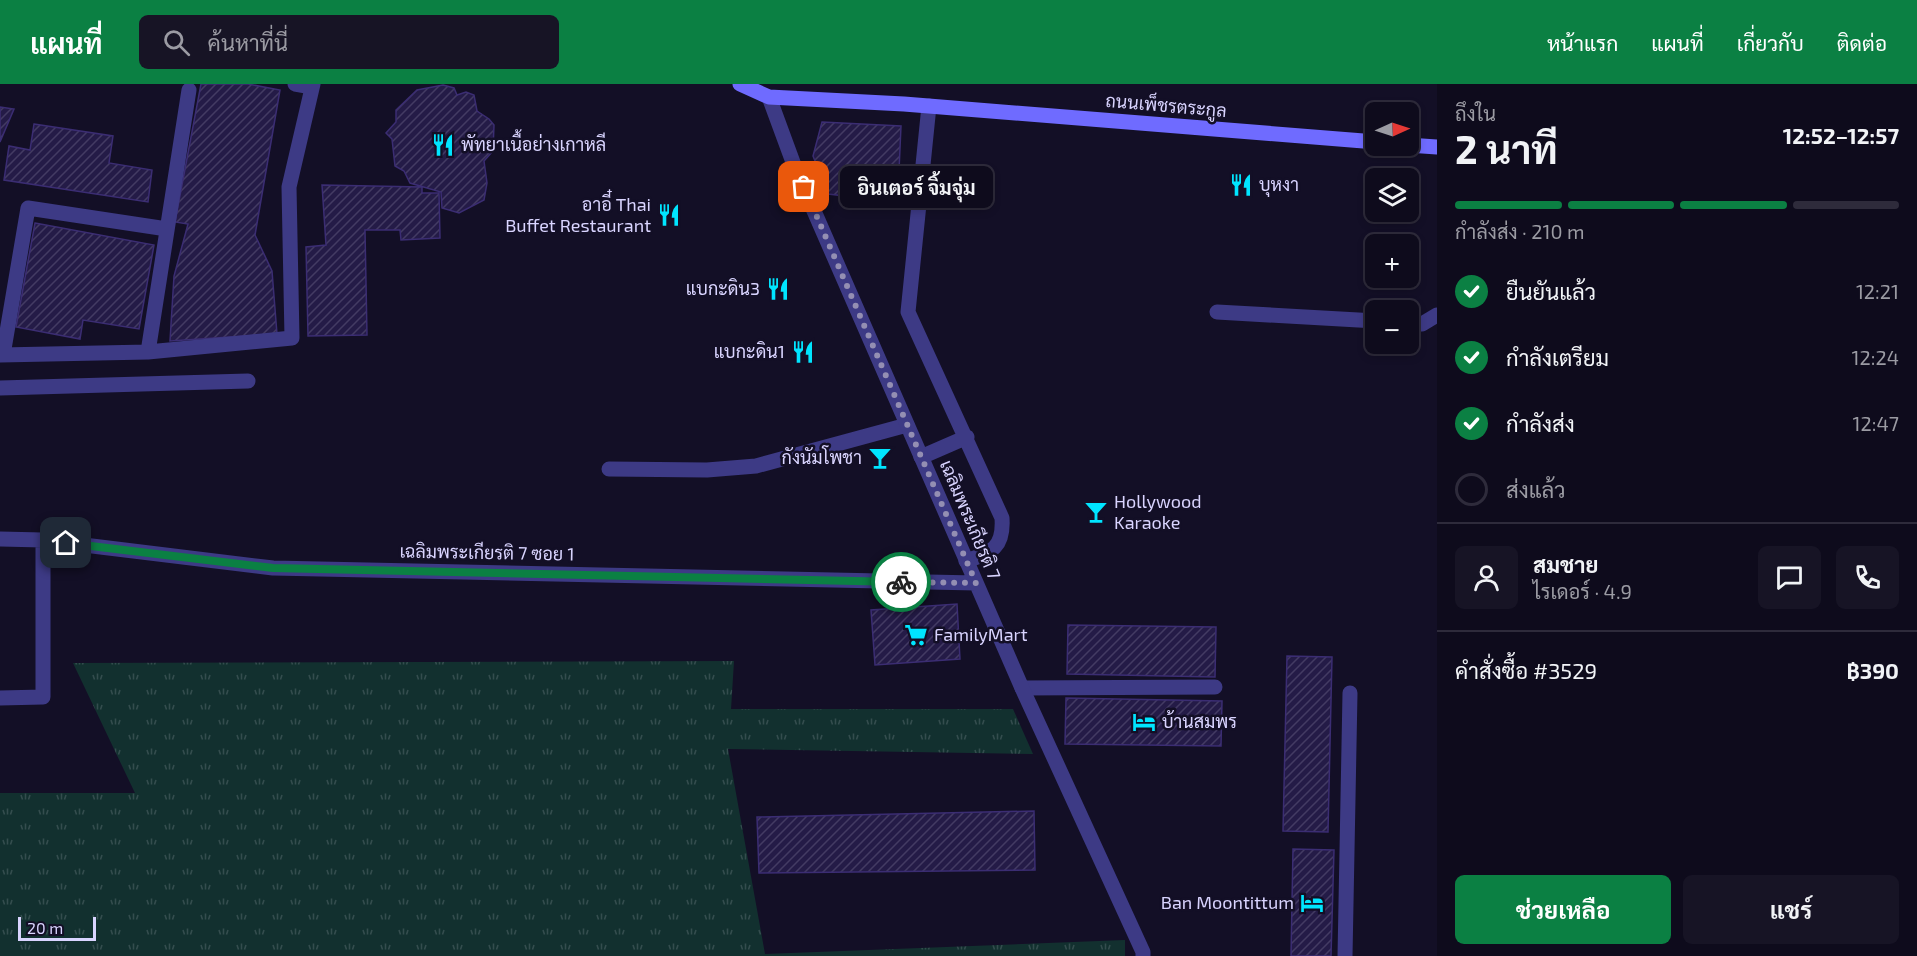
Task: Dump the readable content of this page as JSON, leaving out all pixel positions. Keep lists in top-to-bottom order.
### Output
{
  "streets": {
    "street": ["ถนนเพ็ชรตระกูล", "เฉลิมพระเกียรติ 7", "เฉลิมพระเกียรติ 7 ซอย 1"]
  },
  "crossings": [
    ["ถนนเพ็ชรตระกูล", "เฉลิมพระเกียรติ 7"],
    ["เฉลิมพระเกียรติ 7", "เฉลิมพระเกียรติ 7 ซอย 1"]
  ],
  "places": {
    "restaurant": [
      "พัทยาเนื้อย่างเกาหลี",
      "บุหงา",
      "อาอี๋ Thai Buffet Restaurant",
      "แบกะดิน3",
      "แบกะดิน1"
    ],
    "other": ["อินเตอร์ จิ้มจุ่ม"],
    "bar": ["กังนัมโพชา", "Hollywood Karaoke"],
    "supermarket": ["FamilyMart"],
    "hotel": ["บ้านสมพร", "Ban Moontittum"]
  },
  "scale_bar": "20 m",
  "north": "right",
  "page": {
    "header": "แผนที่",
    "search": "ค้นหาที่นี่",
    "nav": [
      "หน้าแรก",
      "แผนที่",
      "เกี่ยวกับ",
      "ติดต่อ"
    ],
    "heading": ["2 นาที", "ถึงใน", "12:52–12:57"],
    "panel": [
      "สมชาย",
      "ไรเดอร์ · 4.9",
      "คำสั่งซื้อ #3529",
      "฿390"
    ],
    "map_buttons": ["+", "−"],
    "bubble": "อินเตอร์ จิ้มจุ่ม",
    "bar": "กำลังส่ง · 210 m",
    "list": [
      ["ยืนยันแล้ว", "12:21"],
      ["กำลังเตรียม", "12:24"],
      ["กำลังส่ง", "12:47"],
      "ส่งแล้ว"
    ],
    "buttons": ["ช่วยเหลือ", "แชร์"],
    "scale": "20 m"
  }
}
